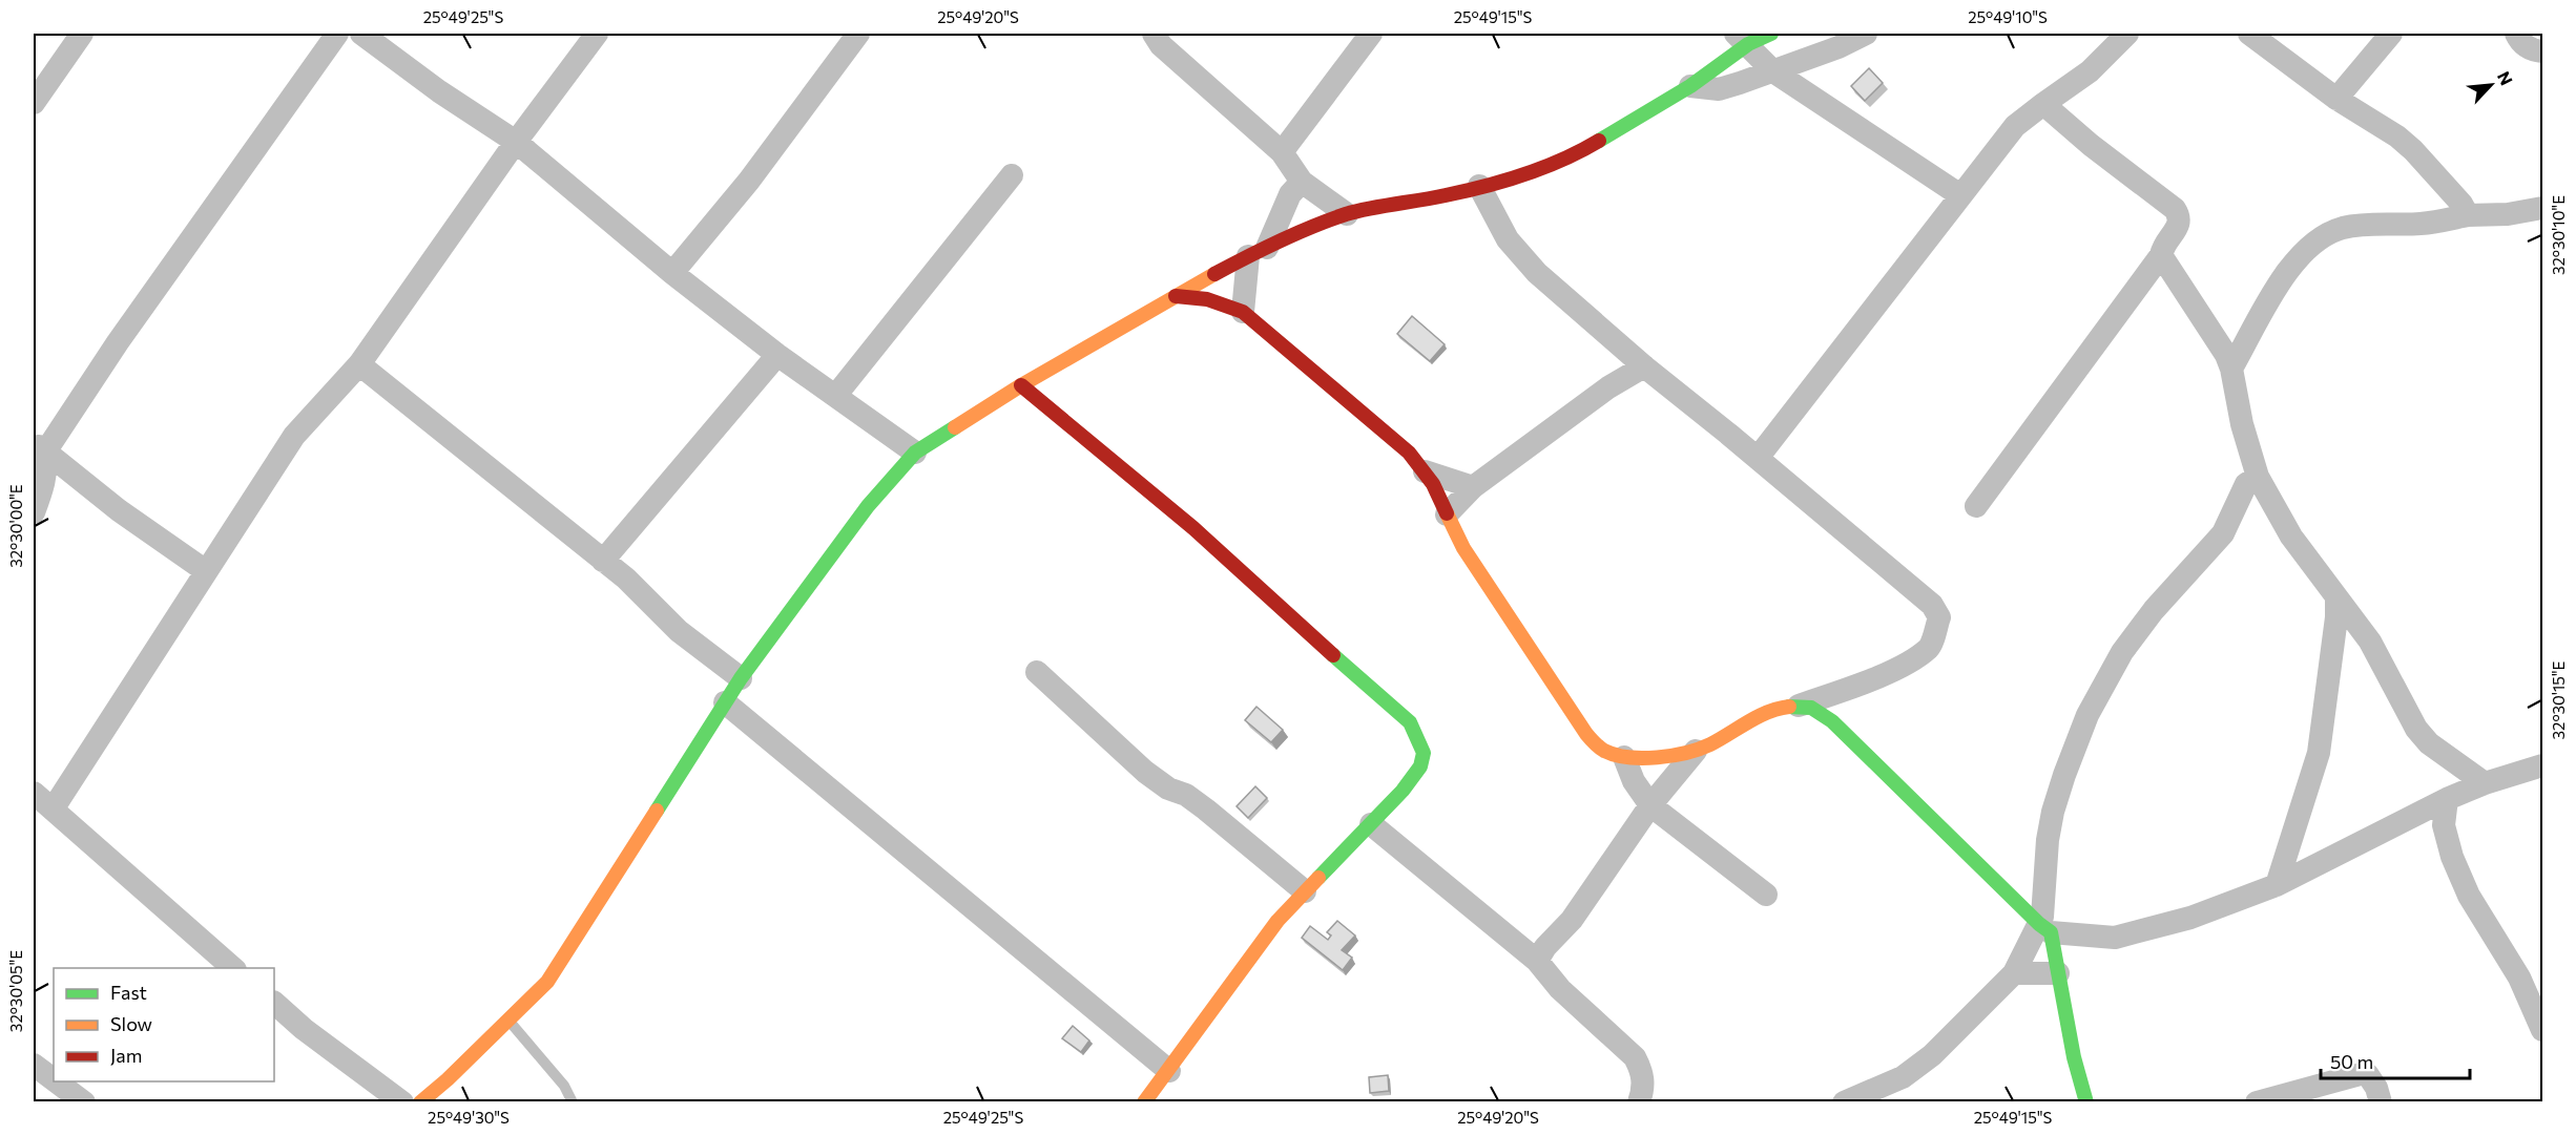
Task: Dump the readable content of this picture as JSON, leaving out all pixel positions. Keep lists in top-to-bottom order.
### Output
{
  "legend": ["Fast", "Slow", "Jam"],
  "scale_bar": "50 m",
  "north": "top right",
  "coordinates": [
    "25°49'25\"S",
    "25°49'20\"S",
    "25°49'15\"S",
    "25°49'10\"S",
    "32°30'10\"E",
    "32°30'00\"E",
    "32°30'15\"E",
    "32°30'05\"E",
    "25°49'30\"S"
  ]
}
